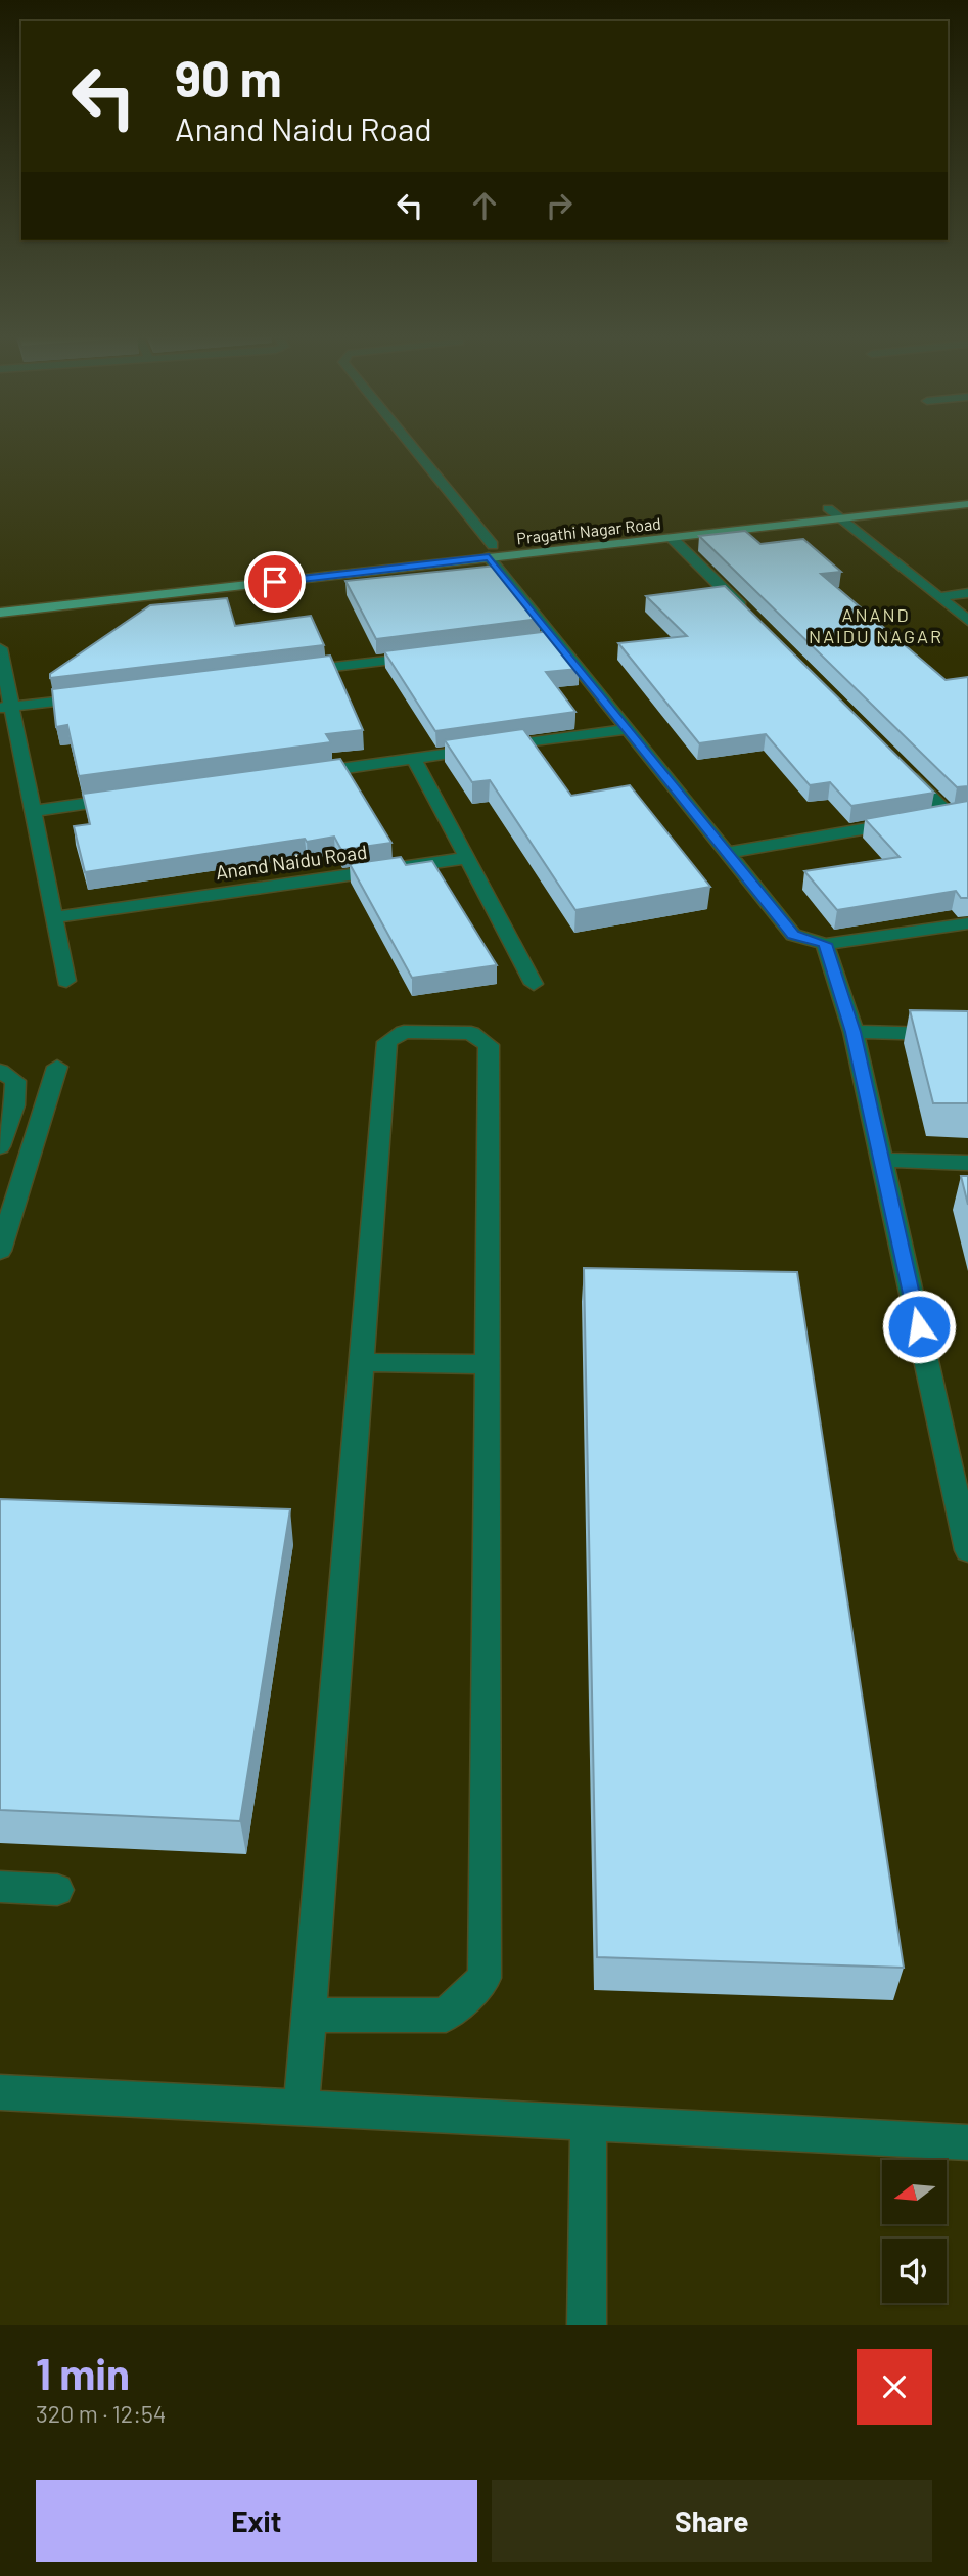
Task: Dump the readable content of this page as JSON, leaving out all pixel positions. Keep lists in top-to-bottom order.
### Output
{
  "streets": {
    "main road": ["Pragathi Nagar Road"],
    "street": ["Anand Naidu Road"]
  },
  "districts": ["ANAND NAIDU NAGAR"],
  "north": "left",
  "page": {
    "turn": ["90 m", "Anand Naidu Road"],
    "heading": ["1 min", "320 m · 12:54"],
    "buttons": ["Exit", "Share"]
  }
}
